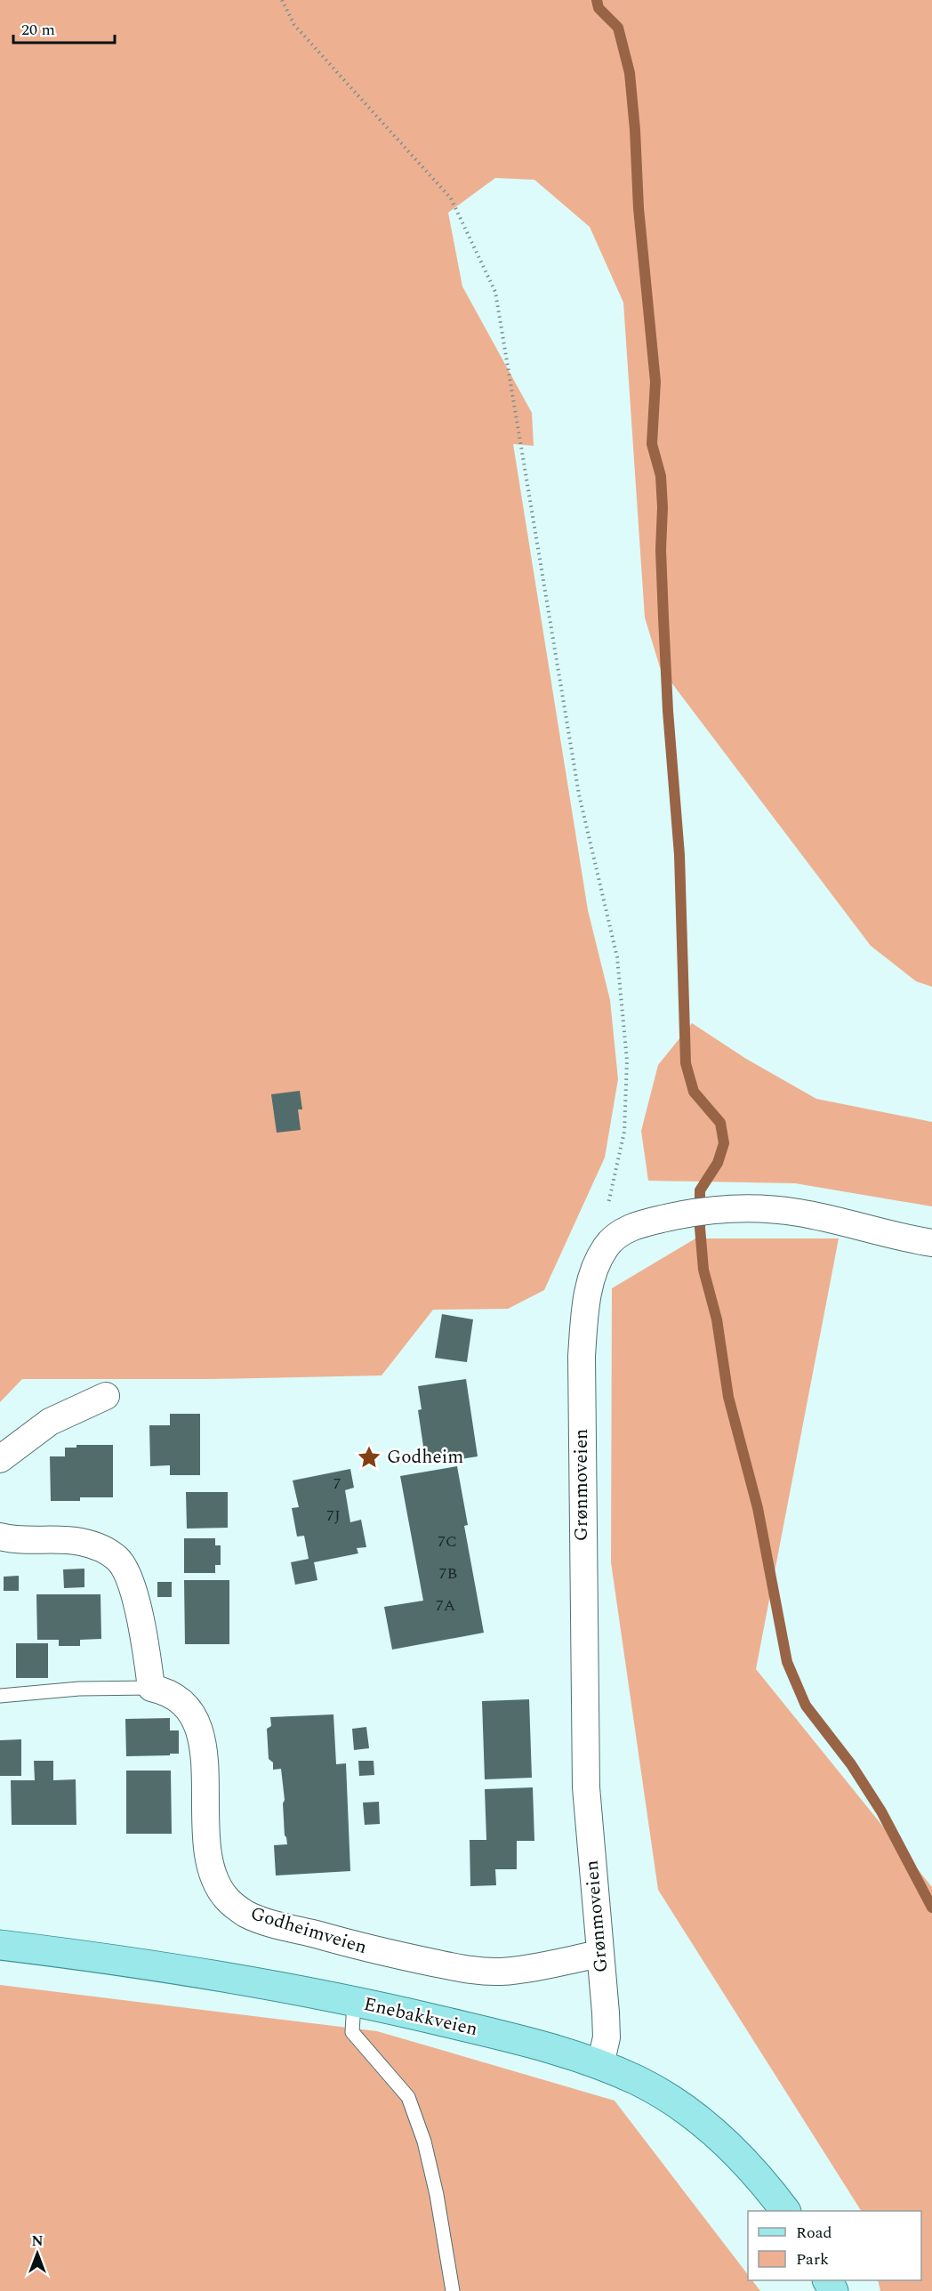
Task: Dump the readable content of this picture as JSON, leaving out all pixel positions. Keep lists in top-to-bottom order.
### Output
{
  "streets": {
    "main road": ["Enebakkveien"],
    "street": ["Grønmoveien", "Godheimveien"]
  },
  "crossings": [
    ["Grønmoveien", "Godheimveien"],
    ["Grønmoveien", "Enebakkveien"]
  ],
  "places": {
    "place": ["Godheim"]
  },
  "house_numbers": [
    "7",
    "7J",
    "7C",
    "7B",
    "7A"
  ],
  "legend": ["Road", "Park"],
  "scale_bar": "20 m",
  "north": "top"
}
